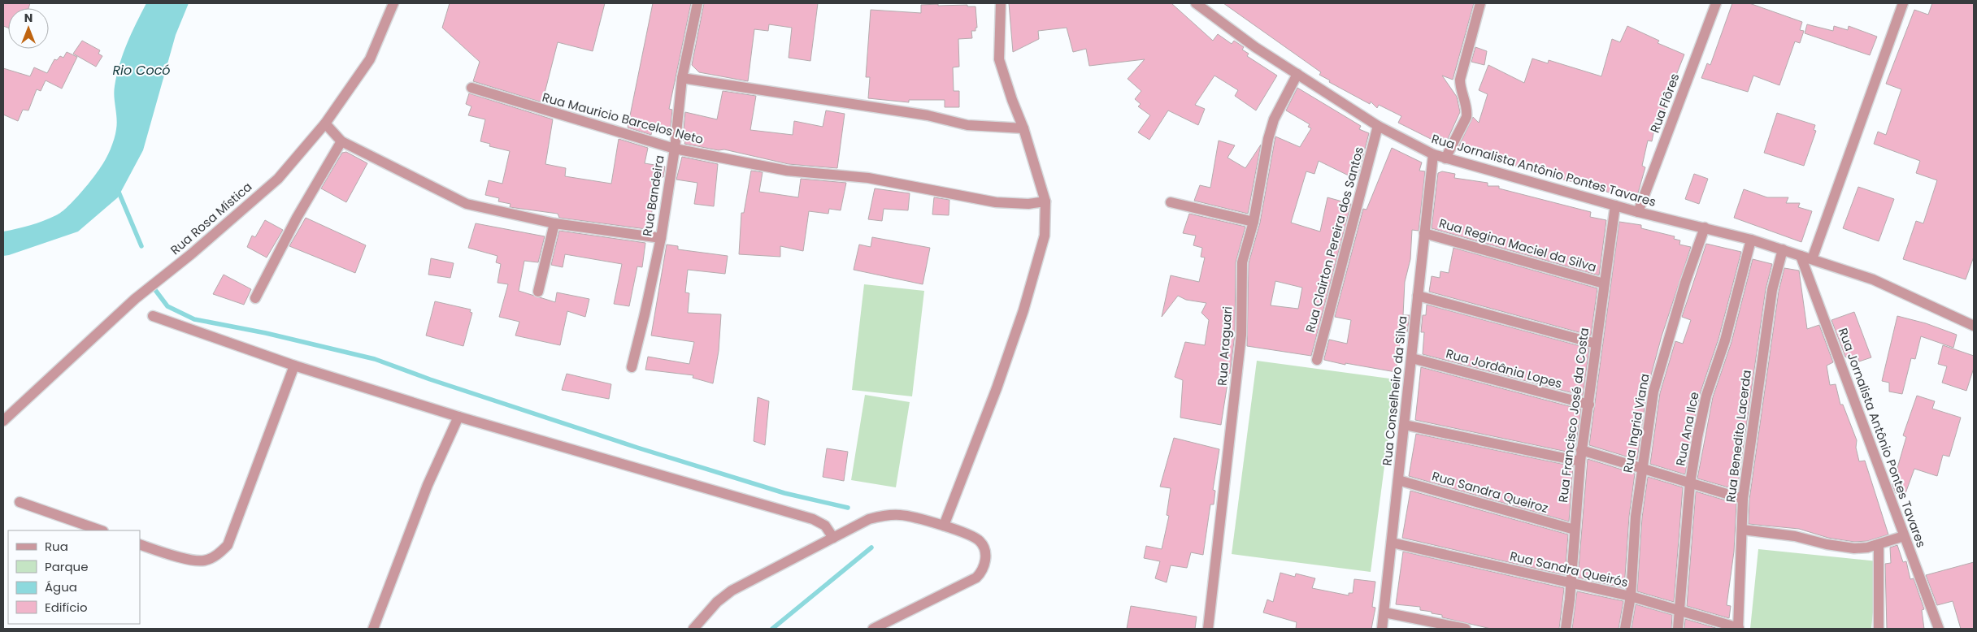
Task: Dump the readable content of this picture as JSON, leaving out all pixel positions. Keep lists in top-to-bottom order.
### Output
{
  "streets": {
    "street": [
      "Rua Flôres",
      "Rua Mauricio Barcelos Neto",
      "Rua Jornalista Antônio Pontes Tavares",
      "Rua Bandeira",
      "Rua Rosa Mística",
      "Rua Clairton Pereira dos Santos",
      "Rua Regina Maciel da Silva",
      "Rua Araguari",
      "Rua Jordânia Lopes",
      "Rua Conselheiro da Silva",
      "Rua Francisco José da Costa",
      "Rua Ingrid Viana",
      "Rua Ana Ilce",
      "Rua Benedito Lacerda",
      "Rua Sandra Queiroz",
      "Rua Sandra Queirós"
    ]
  },
  "crossings": [
    ["Rua Flôres", "Rua Jornalista Antônio Pontes Tavares"],
    ["Rua Mauricio Barcelos Neto", "Rua Bandeira"],
    ["Rua Jornalista Antônio Pontes Tavares", "Rua Clairton Pereira dos Santos"],
    ["Rua Jornalista Antônio Pontes Tavares", "Rua Araguari"],
    ["Rua Jornalista Antônio Pontes Tavares", "Rua Conselheiro da Silva"],
    ["Rua Jornalista Antônio Pontes Tavares", "Rua Francisco José da Costa"],
    ["Rua Jornalista Antônio Pontes Tavares", "Rua Ingrid Viana"],
    ["Rua Jornalista Antônio Pontes Tavares", "Rua Ana Ilce"],
    ["Rua Jornalista Antônio Pontes Tavares", "Rua Benedito Lacerda"],
    ["Rua Regina Maciel da Silva", "Rua Conselheiro da Silva"],
    ["Rua Regina Maciel da Silva", "Rua Francisco José da Costa"],
    ["Rua Jordânia Lopes", "Rua Conselheiro da Silva"],
    ["Rua Jordânia Lopes", "Rua Francisco José da Costa"],
    ["Rua Conselheiro da Silva", "Rua Sandra Queiroz"],
    ["Rua Conselheiro da Silva", "Rua Sandra Queirós"],
    ["Rua Francisco José da Costa", "Rua Sandra Queiroz"],
    ["Rua Francisco José da Costa", "Rua Sandra Queirós"],
    ["Rua Ingrid Viana", "Rua Sandra Queirós"],
    ["Rua Ana Ilce", "Rua Sandra Queirós"],
    ["Rua Benedito Lacerda", "Rua Sandra Queirós"]
  ],
  "water": ["Rio Cocó"],
  "legend": [
    "Rua",
    "Parque",
    "Água",
    "Edifício"
  ],
  "north": "top"
}
